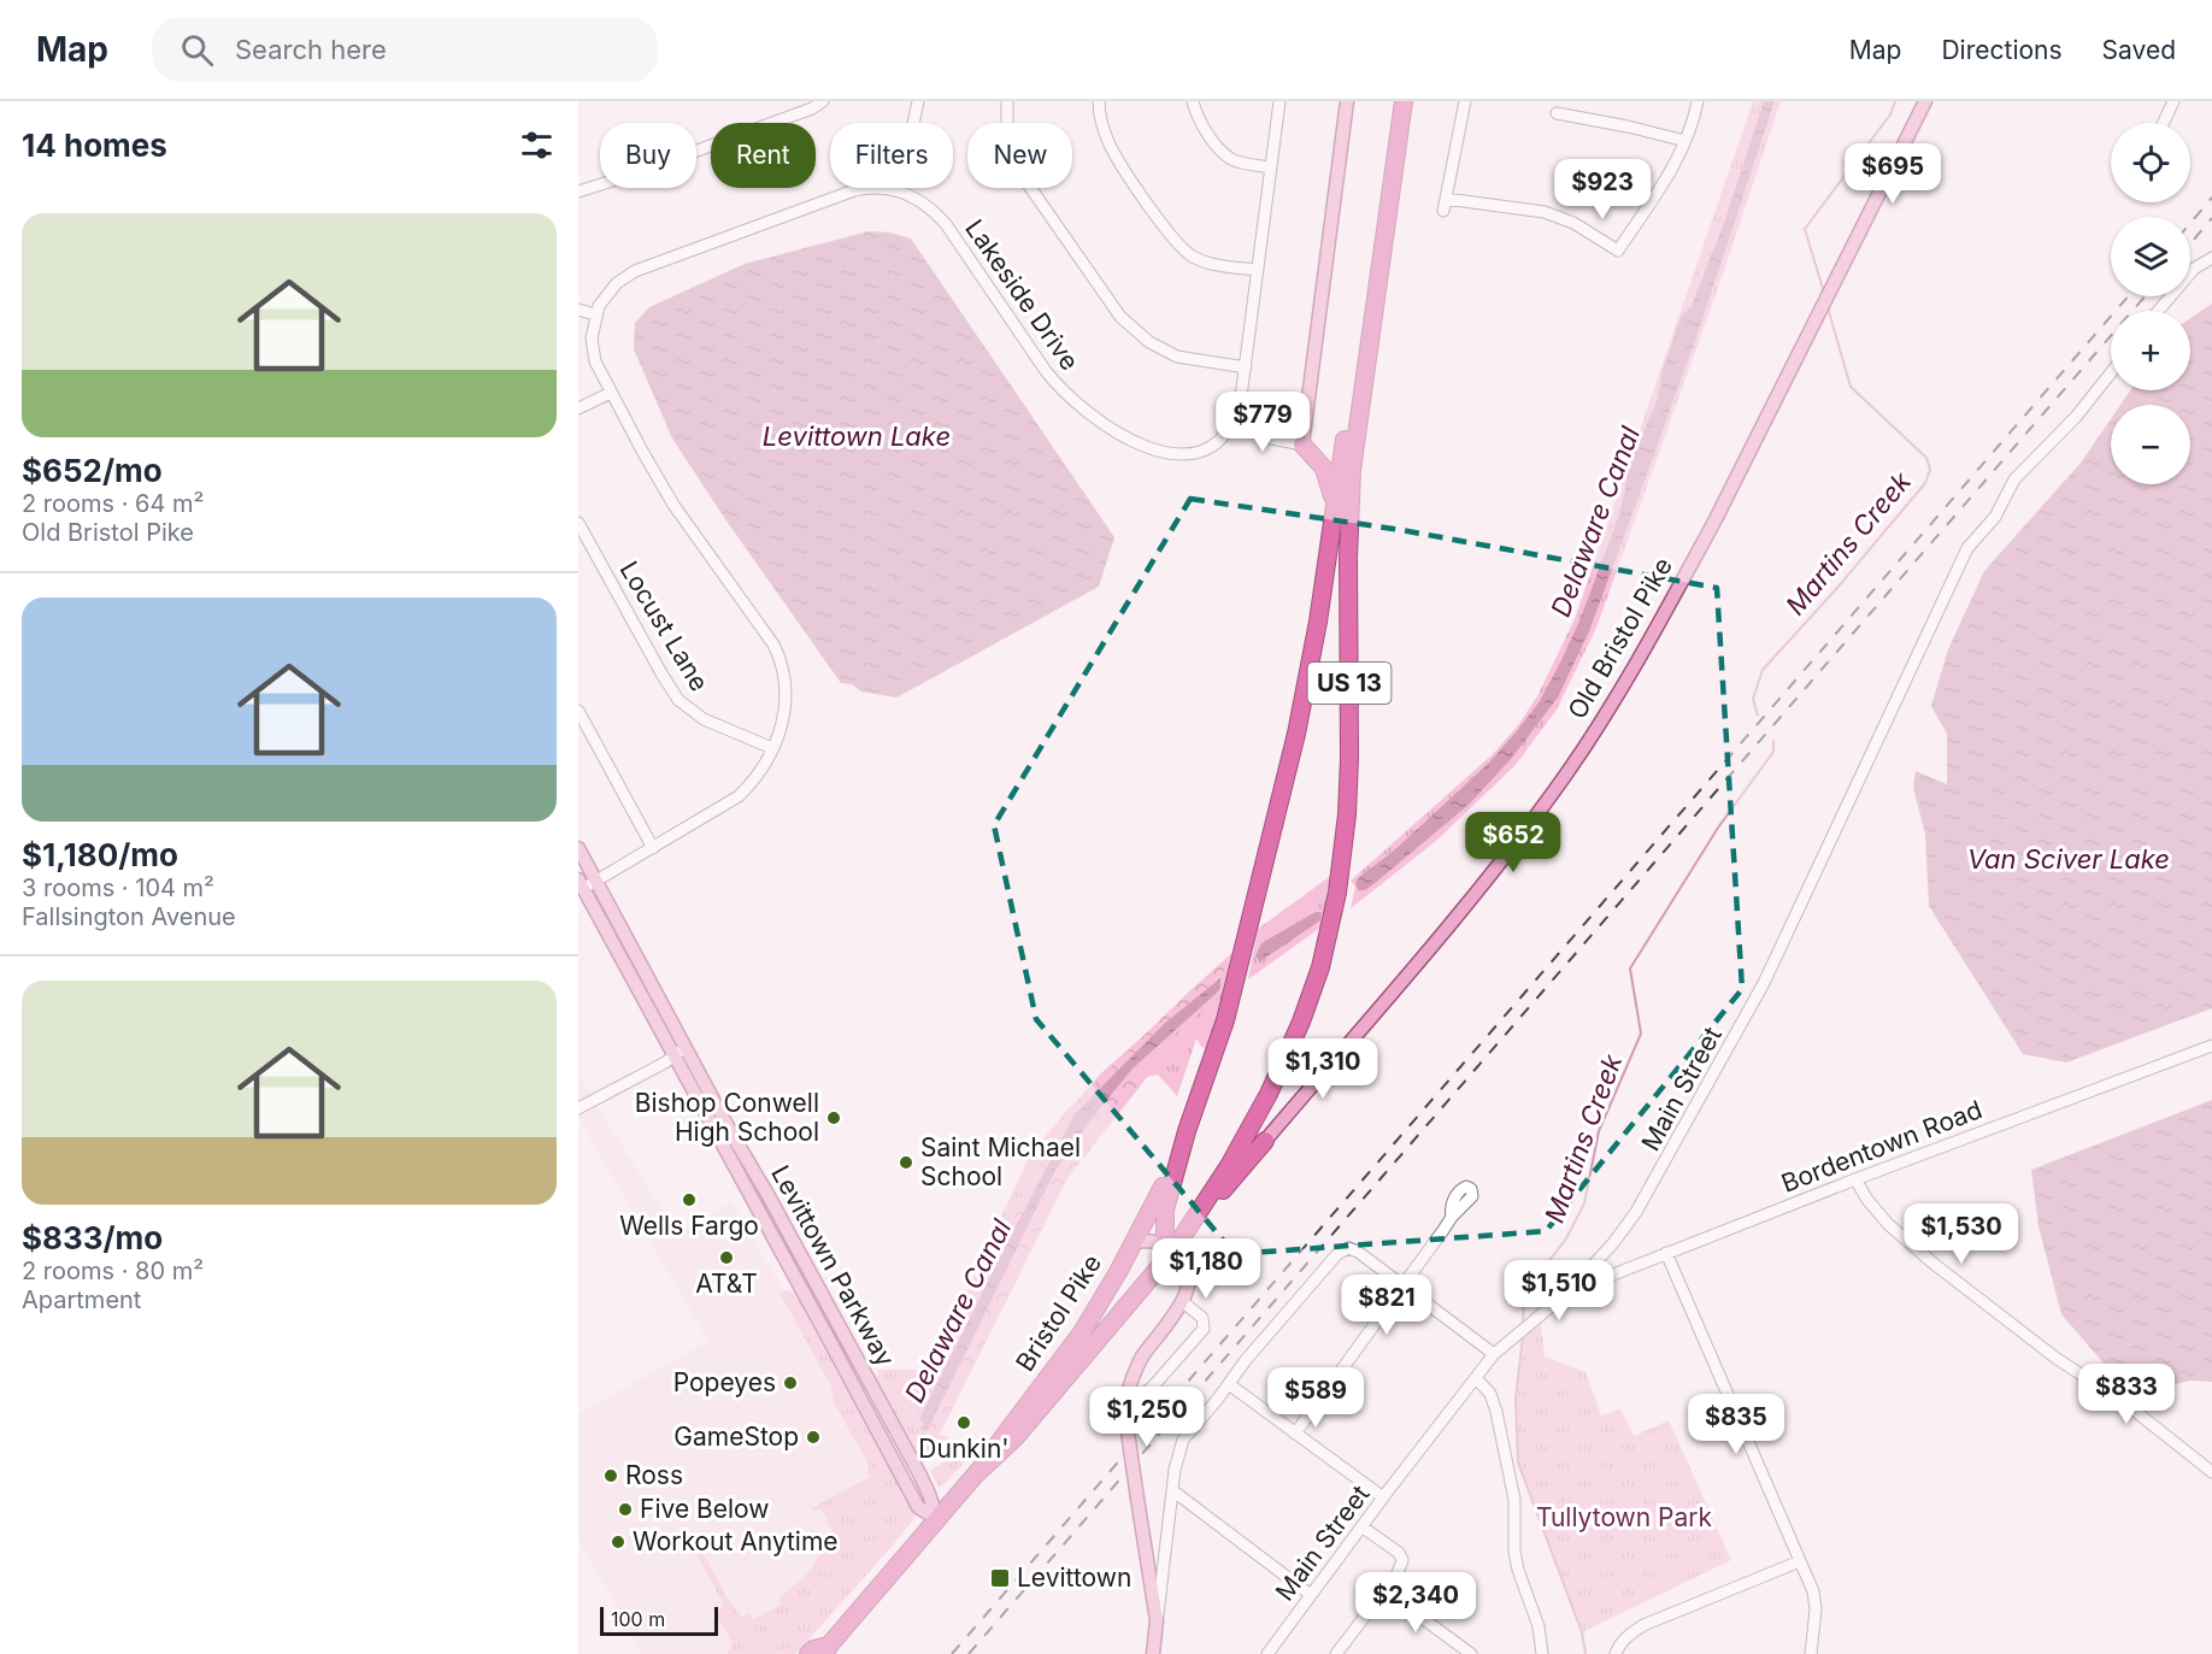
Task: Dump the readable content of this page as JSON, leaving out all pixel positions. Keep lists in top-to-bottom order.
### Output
{
  "streets": {
    "highway": ["US 13", "Bristol Pike"],
    "main road": ["Old Bristol Pike", "Levittown Parkway"],
    "street": [
      "Lakeside Drive",
      "Locust Lane",
      "Main Street",
      "Bordentown Road"
    ]
  },
  "crossings": [
    ["US 13", "Bristol Pike"],
    ["Main Street", "Bordentown Road"],
    ["Levittown Parkway", "Bristol Pike"]
  ],
  "water": [
    "Levittown Lake",
    "Delaware Canal",
    "Martins Creek",
    "Van Sciver Lake"
  ],
  "parks": ["Tullytown Park"],
  "places": {
    "other": [
      "Bishop Conwell High School",
      "Saint Michael School",
      "Wells Fargo",
      "AT&T",
      "Popeyes",
      "Dunkin'",
      "GameStop",
      "Ross",
      "Five Below",
      "Workout Anytime"
    ],
    "transit": ["Levittown"]
  },
  "scale_bar": "100 m",
  "page": {
    "header": "Map",
    "search": "Search here",
    "nav": ["Map", "Directions", "Saved"],
    "heading": "14 homes",
    "map_buttons": ["+", "−"],
    "chip": [
      "Buy",
      "Rent",
      "Filters",
      "New"
    ],
    "price": [
      "$695",
      "$923",
      "$779",
      "$652",
      "$1,310",
      "$1,530",
      "$1,180",
      "$1,510",
      "$821",
      "$833",
      "$589",
      "$1,250",
      "$835",
      "$2,340"
    ],
    "list": [
      {
        "name": "$652/mo",
        "note": "2 rooms · 64 m² · Old Bristol Pike"
      },
      {
        "name": "$1,180/mo",
        "note": "3 rooms · 104 m² · Fallsington Avenue"
      },
      {
        "name": "$833/mo",
        "note": "2 rooms · 80 m² · Apartment"
      }
    ],
    "scale": "100 m"
  }
}
